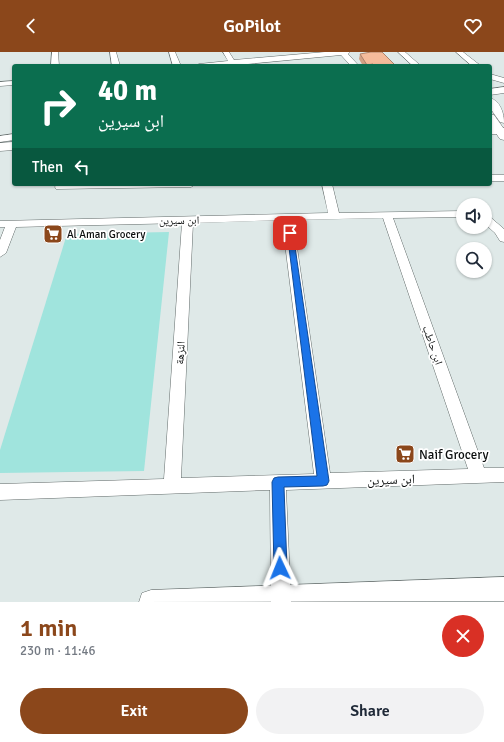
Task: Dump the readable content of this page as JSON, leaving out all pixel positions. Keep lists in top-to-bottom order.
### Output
{
  "streets": {
    "street": ["ابن سيرين", "ابن حاطب", "النزهة"]
  },
  "crossings": [
    ["ابن سيرين", "ابن حاطب"],
    ["ابن سيرين", "النزهة"]
  ],
  "places": {
    "supermarket": ["Al Aman Grocery", "Naif Grocery"]
  },
  "page": {
    "header": "GoPilot",
    "turn": ["40 m", "ابن سيرين"],
    "then": "Then",
    "heading": ["1 min", "230 m · 11:46"],
    "buttons": ["Exit", "Share"]
  }
}
